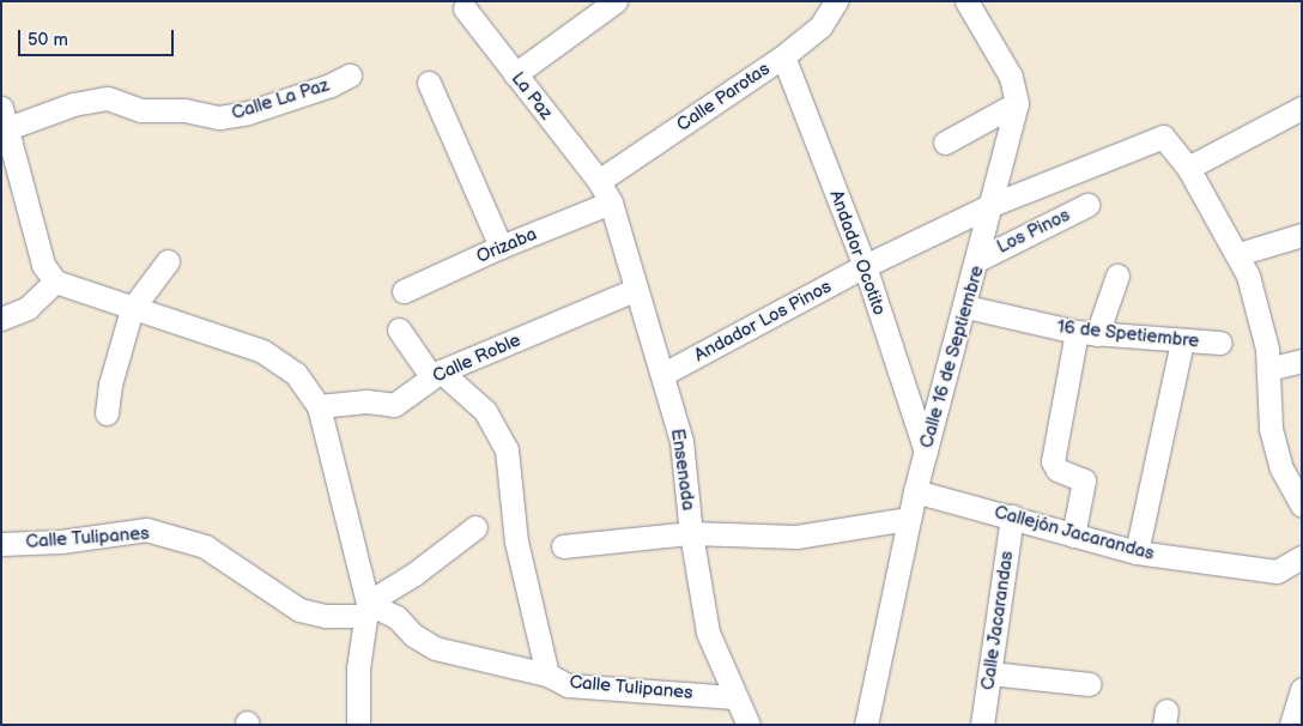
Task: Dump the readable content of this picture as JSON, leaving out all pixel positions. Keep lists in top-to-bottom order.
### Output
{
  "streets": {
    "street": [
      "La Paz",
      "Calle Parotas",
      "Calle La Paz",
      "Los Pinos",
      "Orizaba",
      "Andador Ocotito",
      "Andador Los Pinos",
      "16 de Spetiembre",
      "Calle 16 de Septiembre",
      "Calle Roble",
      "Ensenada",
      "Callejón Jacarandas",
      "Calle Tulipanes",
      "Calle Jacarandas"
    ]
  },
  "crossings": [
    ["La Paz", "Calle Parotas"],
    ["La Paz", "Ensenada"],
    ["Calle Parotas", "Andador Ocotito"],
    ["Calle Parotas", "Ensenada"],
    ["Los Pinos", "Calle 16 de Septiembre"],
    ["Orizaba", "Ensenada"],
    ["Andador Ocotito", "Andador Los Pinos"],
    ["Andador Ocotito", "Calle 16 de Septiembre"],
    ["Andador Los Pinos", "Calle 16 de Septiembre"],
    ["Andador Los Pinos", "Ensenada"],
    ["16 de Spetiembre", "Calle 16 de Septiembre"],
    ["Calle 16 de Septiembre", "Callejón Jacarandas"],
    ["Calle Roble", "Ensenada"],
    ["Ensenada", "Calle Tulipanes"],
    ["Callejón Jacarandas", "Calle Jacarandas"]
  ],
  "scale_bar": "50 m"
}
